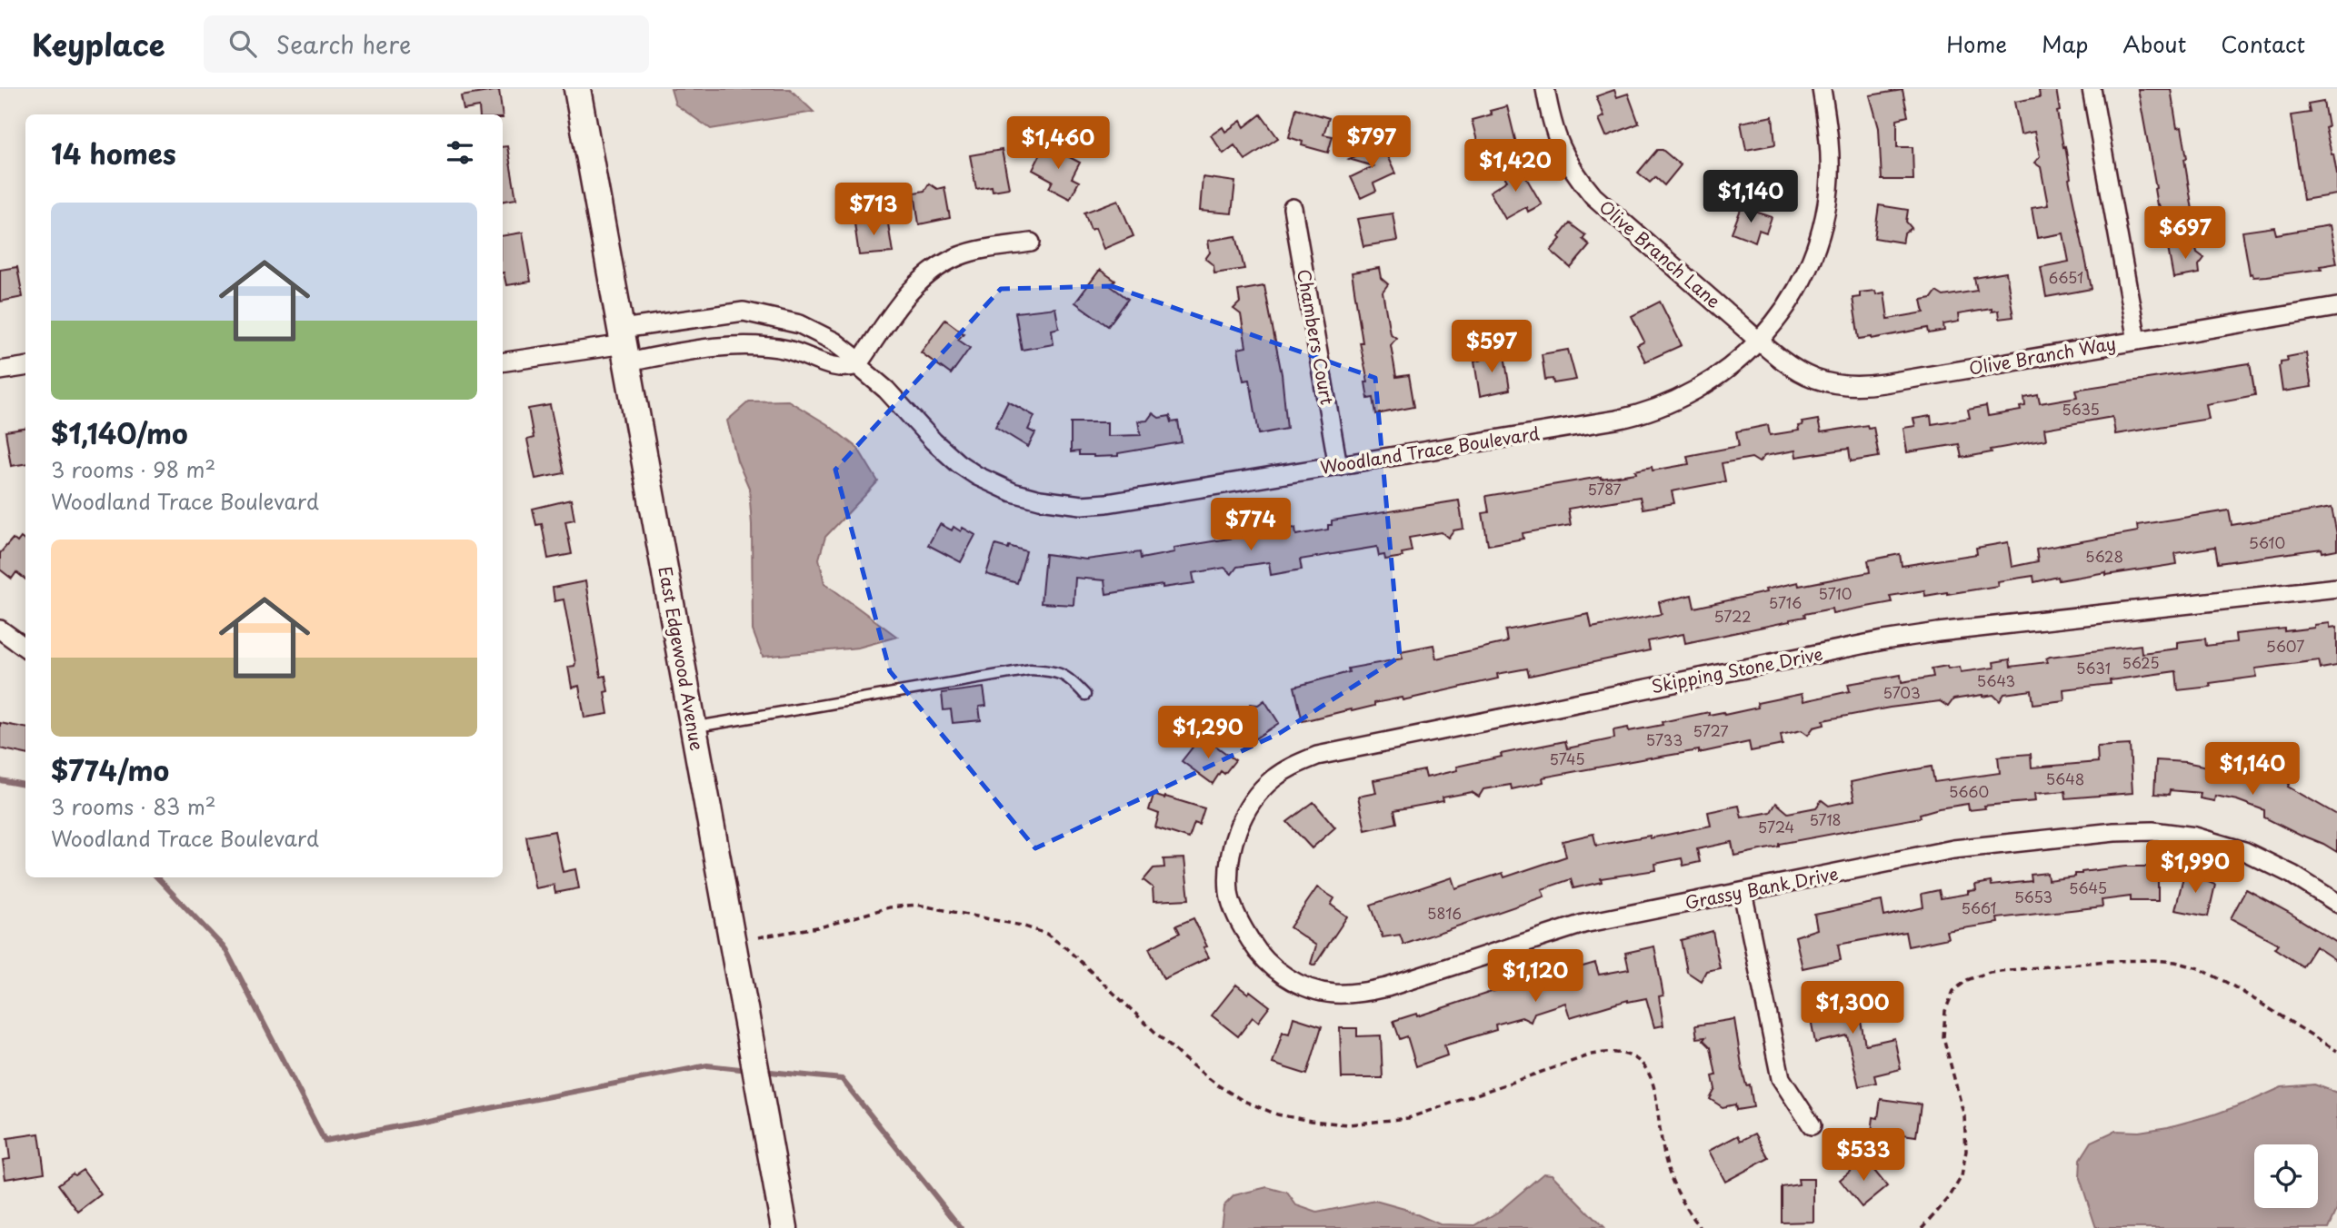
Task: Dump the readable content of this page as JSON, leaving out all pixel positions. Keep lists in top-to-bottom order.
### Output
{
  "streets": {
    "main road": ["East Edgewood Avenue"],
    "street": [
      "Olive Branch Lane",
      "Chambers Court",
      "Olive Branch Way",
      "Woodland Trace Boulevard",
      "Skipping Stone Drive",
      "Grassy Bank Drive"
    ]
  },
  "crossings": [
    ["Olive Branch Lane", "Olive Branch Way"],
    ["Olive Branch Lane", "Woodland Trace Boulevard"],
    ["Chambers Court", "Woodland Trace Boulevard"],
    ["Olive Branch Way", "Woodland Trace Boulevard"],
    ["Woodland Trace Boulevard", "East Edgewood Avenue"],
    ["Skipping Stone Drive", "Grassy Bank Drive"]
  ],
  "house_numbers": [
    "6651",
    "5635",
    "5787",
    "5610",
    "5628",
    "5710",
    "5716",
    "5722",
    "5607",
    "5625",
    "5631",
    "5643",
    "5703",
    "5727",
    "5733",
    "5745",
    "5648",
    "5660",
    "5718",
    "5724",
    "5645",
    "5653",
    "5661",
    "5816"
  ],
  "page": {
    "header": "Keyplace",
    "search": "Search here",
    "nav": [
      "Home",
      "Map",
      "About",
      "Contact"
    ],
    "heading": "14 homes",
    "price": [
      "$797",
      "$1,460",
      "$1,420",
      "$1,140",
      "$713",
      "$697",
      "$597",
      "$774",
      "$1,290",
      "$1,140",
      "$1,990",
      "$1,120",
      "$1,300",
      "$533"
    ],
    "list": [
      {
        "name": "$1,140/mo",
        "note": "3 rooms · 98 m² · Woodland Trace Boulevard"
      },
      {
        "name": "$774/mo",
        "note": "3 rooms · 83 m² · Woodland Trace Boulevard"
      }
    ]
  }
}
